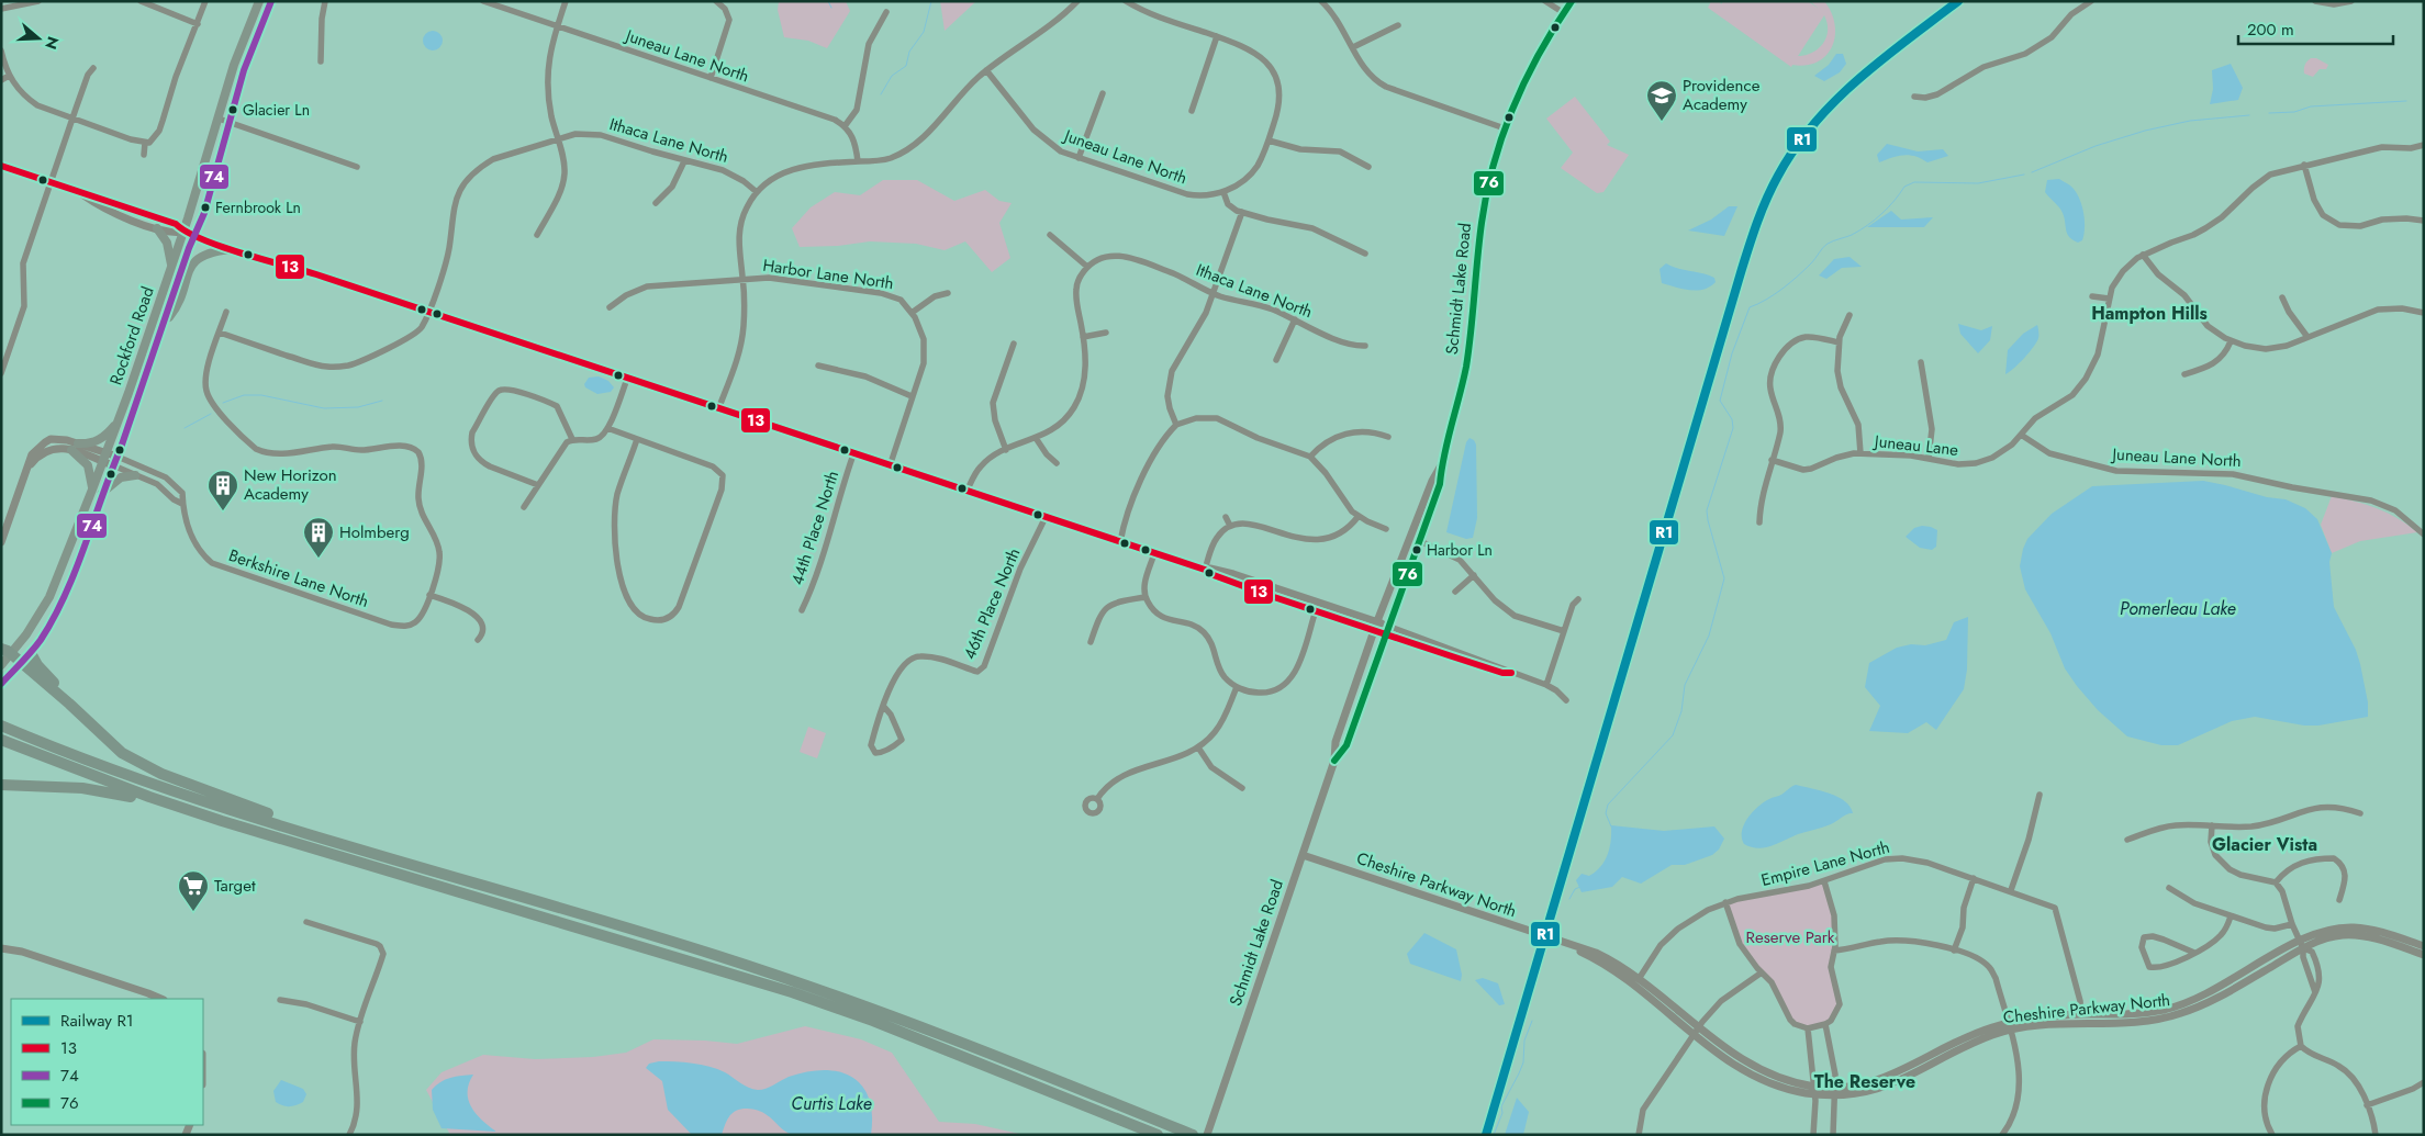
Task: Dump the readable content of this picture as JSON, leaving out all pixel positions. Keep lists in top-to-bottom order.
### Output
{
  "streets": {
    "main road": ["Rockford Road"],
    "street": [
      "Juneau Lane North",
      "Ithaca Lane North",
      "Harbor Lane North",
      "Schmidt Lake Road",
      "Juneau Lane",
      "44th Place North",
      "Berkshire Lane North",
      "46th Place North",
      "Empire Lane North",
      "Cheshire Parkway North"
    ]
  },
  "crossings": [
    ["Juneau Lane North", "Juneau Lane"],
    ["Schmidt Lake Road", "Cheshire Parkway North"],
    ["Rockford Road", "Berkshire Lane North"],
    ["Empire Lane North", "Cheshire Parkway North"]
  ],
  "districts": ["Hampton Hills", "Glacier Vista", "The Reserve"],
  "water": ["Pomerleau Lake", "Curtis Lake"],
  "parks": ["Reserve Park"],
  "places": {
    "other": ["Glacier Ln", "Fernbrook Ln", "Harbor Ln"],
    "school or university": ["Providence Academy"],
    "building": ["New Horizon Academy", "Holmberg"],
    "supermarket": ["Target"]
  },
  "lines": [
    "rail line R1",
    "transit line 74",
    "transit line 76",
    "transit line 13"
  ],
  "legend": [
    "Railway R1",
    "13",
    "74",
    "76"
  ],
  "scale_bar": "200 m",
  "north": "right"
}
